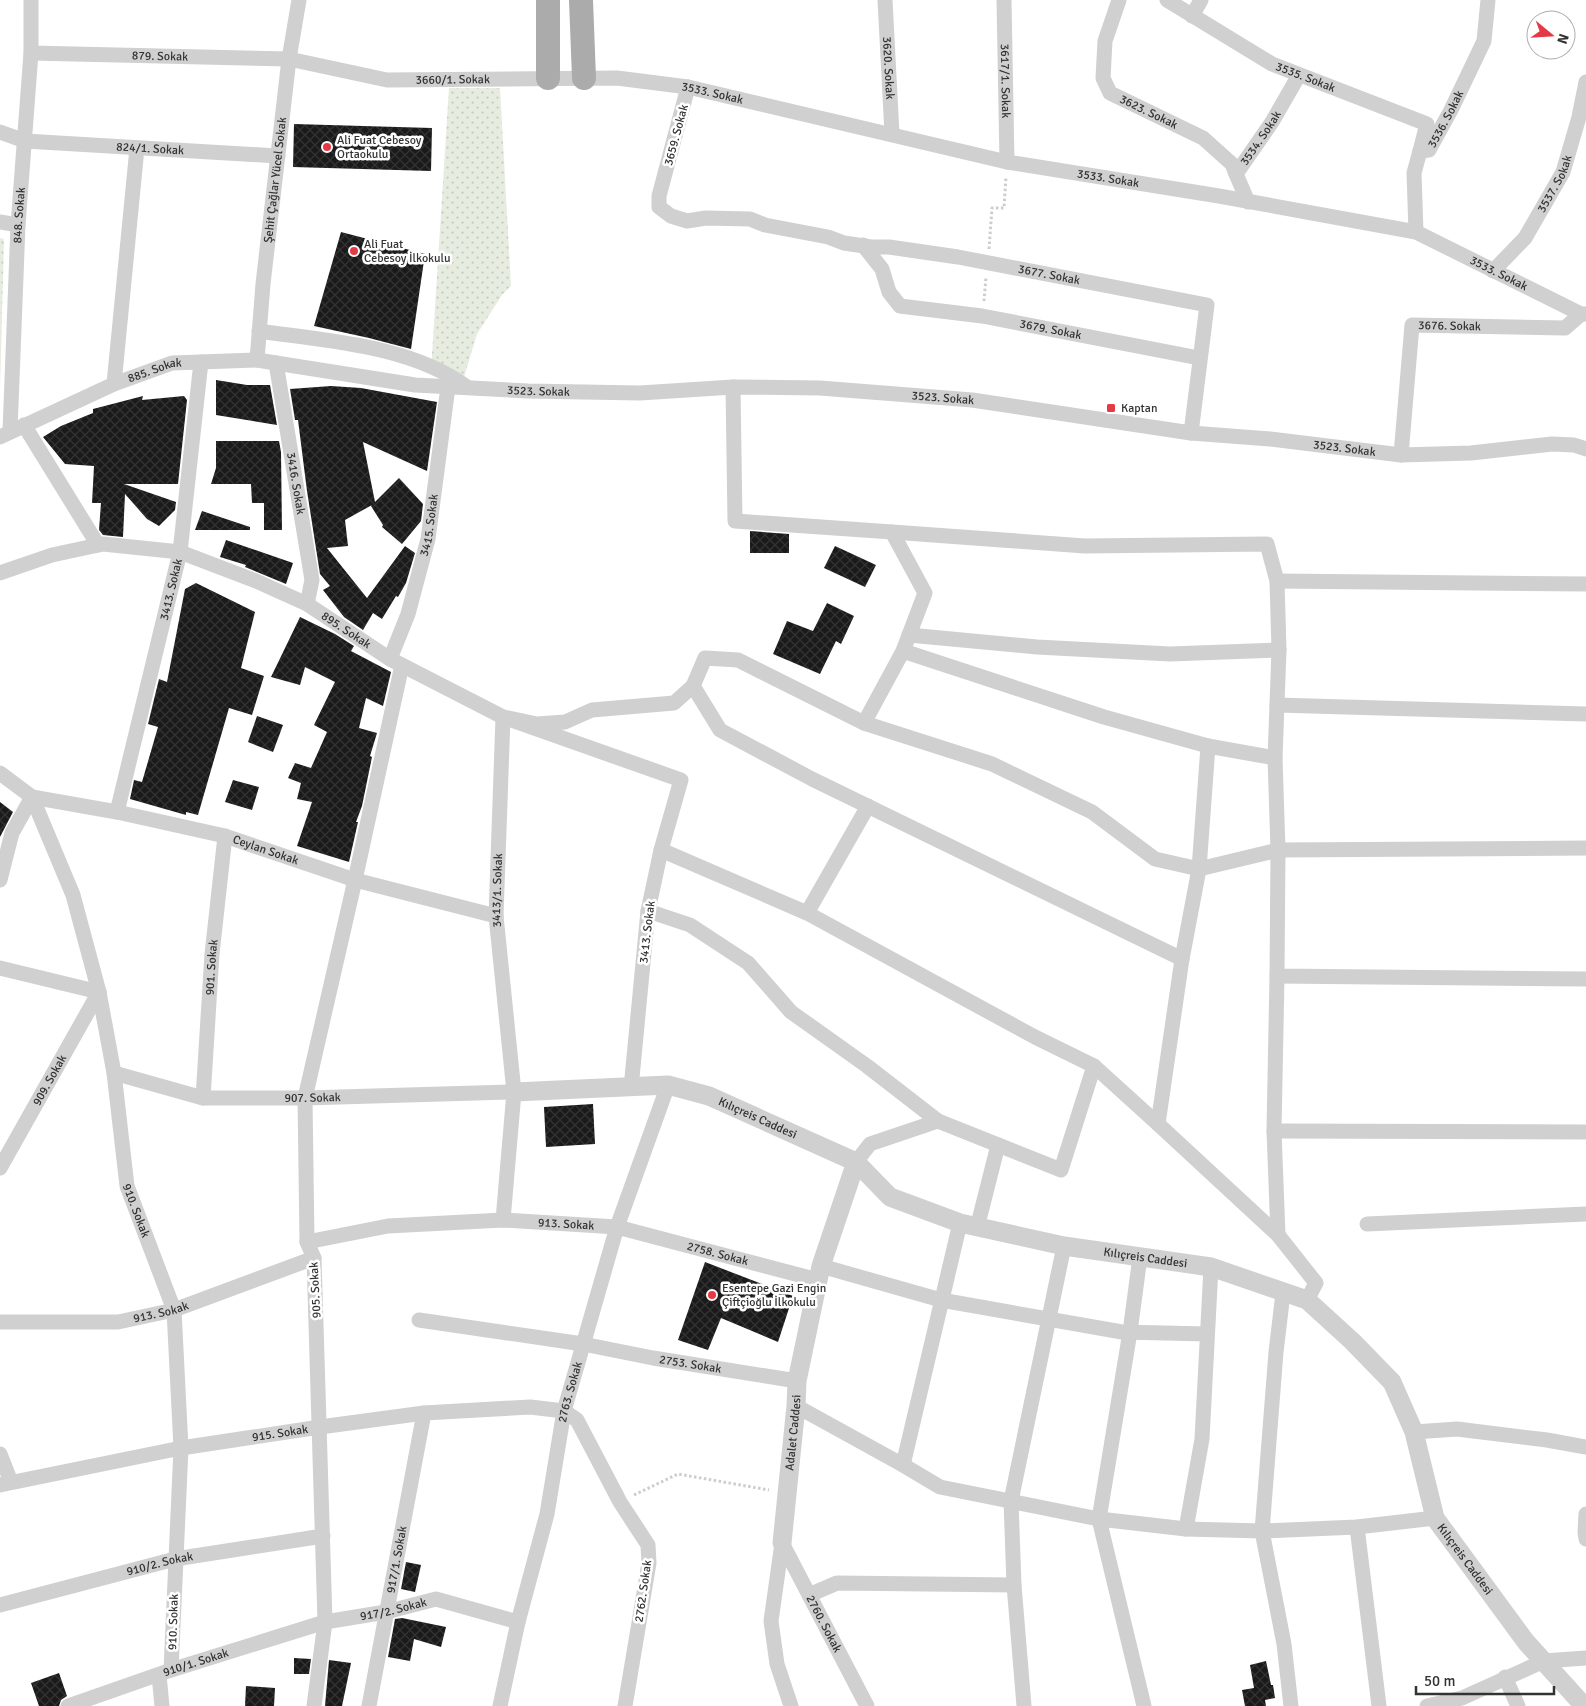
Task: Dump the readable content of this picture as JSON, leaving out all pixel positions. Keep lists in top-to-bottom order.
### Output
{
  "streets": {
    "street": [
      "879. Sokak",
      "3620. Sokak",
      "3535. Sokak",
      "3660/1. Sokak",
      "3617/1. Sokak",
      "3533. Sokak",
      "3623. Sokak",
      "3536. Sokak",
      "3659. Sokak",
      "3534. Sokak",
      "824/1. Sokak",
      "Şehit Çağlar Yücel Sokak",
      "3537. Sokak",
      "848. Sokak",
      "3677. Sokak",
      "3676. Sokak",
      "3679. Sokak",
      "885. Sokak",
      "3523. Sokak",
      "3416. Sokak",
      "3415. Sokak",
      "3413. Sokak",
      "895. Sokak",
      "Ceylan Sokak",
      "3413/1. Sokak",
      "901. Sokak",
      "909. Sokak",
      "907. Sokak",
      "Kılıçreis Caddesi",
      "910. Sokak",
      "913. Sokak",
      "2758. Sokak",
      "905. Sokak",
      "2753. Sokak",
      "2763. Sokak",
      "Adalet Caddesi",
      "915. Sokak",
      "917/1. Sokak",
      "910/2. Sokak",
      "2762. Sokak",
      "917/2. Sokak",
      "2760. Sokak",
      "910/1. Sokak"
    ]
  },
  "crossings": [
    ["879. Sokak", "3660/1. Sokak"],
    ["879. Sokak", "Şehit Çağlar Yücel Sokak"],
    ["879. Sokak", "848. Sokak"],
    ["3620. Sokak", "3533. Sokak"],
    ["3535. Sokak", "3536. Sokak"],
    ["3535. Sokak", "3534. Sokak"],
    ["3660/1. Sokak", "3533. Sokak"],
    ["3660/1. Sokak", "Şehit Çağlar Yücel Sokak"],
    ["3617/1. Sokak", "3533. Sokak"],
    ["3533. Sokak", "3536. Sokak"],
    ["3533. Sokak", "3659. Sokak"],
    ["3533. Sokak", "3534. Sokak"],
    ["3533. Sokak", "3537. Sokak"],
    ["3533. Sokak", "3676. Sokak"],
    ["3623. Sokak", "3534. Sokak"],
    ["3659. Sokak", "3677. Sokak"],
    ["3659. Sokak", "3679. Sokak"],
    ["824/1. Sokak", "Şehit Çağlar Yücel Sokak"],
    ["824/1. Sokak", "848. Sokak"],
    ["Şehit Çağlar Yücel Sokak", "885. Sokak"],
    ["848. Sokak", "885. Sokak"],
    ["3677. Sokak", "3679. Sokak"],
    ["3676. Sokak", "3523. Sokak"],
    ["885. Sokak", "3523. Sokak"],
    ["885. Sokak", "3416. Sokak"],
    ["885. Sokak", "3413. Sokak"],
    ["3523. Sokak", "3415. Sokak"],
    ["3416. Sokak", "895. Sokak"],
    ["3415. Sokak", "895. Sokak"],
    ["3415. Sokak", "Ceylan Sokak"],
    ["3415. Sokak", "905. Sokak"],
    ["3413. Sokak", "895. Sokak"],
    ["3413. Sokak", "Ceylan Sokak"],
    ["3413. Sokak", "Kılıçreis Caddesi"],
    ["895. Sokak", "3413/1. Sokak"],
    ["Ceylan Sokak", "3413/1. Sokak"],
    ["Ceylan Sokak", "901. Sokak"],
    ["Ceylan Sokak", "910. Sokak"],
    ["Ceylan Sokak", "905. Sokak"],
    ["3413/1. Sokak", "907. Sokak"],
    ["3413/1. Sokak", "Kılıçreis Caddesi"],
    ["3413/1. Sokak", "913. Sokak"],
    ["901. Sokak", "907. Sokak"],
    ["909. Sokak", "910. Sokak"],
    ["907. Sokak", "Kılıçreis Caddesi"],
    ["907. Sokak", "910. Sokak"],
    ["907. Sokak", "905. Sokak"],
    ["Kılıçreis Caddesi", "2763. Sokak"],
    ["Kılıçreis Caddesi", "Adalet Caddesi"],
    ["910. Sokak", "913. Sokak"],
    ["910. Sokak", "915. Sokak"],
    ["910. Sokak", "910/2. Sokak"],
    ["910. Sokak", "910/1. Sokak"],
    ["913. Sokak", "2758. Sokak"],
    ["913. Sokak", "905. Sokak"],
    ["913. Sokak", "2763. Sokak"],
    ["2758. Sokak", "2763. Sokak"],
    ["2758. Sokak", "Adalet Caddesi"],
    ["905. Sokak", "915. Sokak"],
    ["905. Sokak", "910/2. Sokak"],
    ["905. Sokak", "917/2. Sokak"],
    ["905. Sokak", "910/1. Sokak"],
    ["2753. Sokak", "2763. Sokak"],
    ["2753. Sokak", "Adalet Caddesi"],
    ["2763. Sokak", "915. Sokak"],
    ["2763. Sokak", "2762. Sokak"],
    ["2763. Sokak", "917/2. Sokak"],
    ["Adalet Caddesi", "2760. Sokak"],
    ["915. Sokak", "917/1. Sokak"],
    ["915. Sokak", "2762. Sokak"],
    ["917/1. Sokak", "917/2. Sokak"],
    ["917/2. Sokak", "910/1. Sokak"]
  ],
  "places": {
    "other": ["Ali Fuat Cebesoy Ortaokulu", "Ali Fuat Cebesoy İlkokulu", "Esentepe Gazi Engin Çiftçioğlu İlkokulu"],
    "transit": ["Kaptan"]
  },
  "scale_bar": "50 m",
  "north": "right"
}
